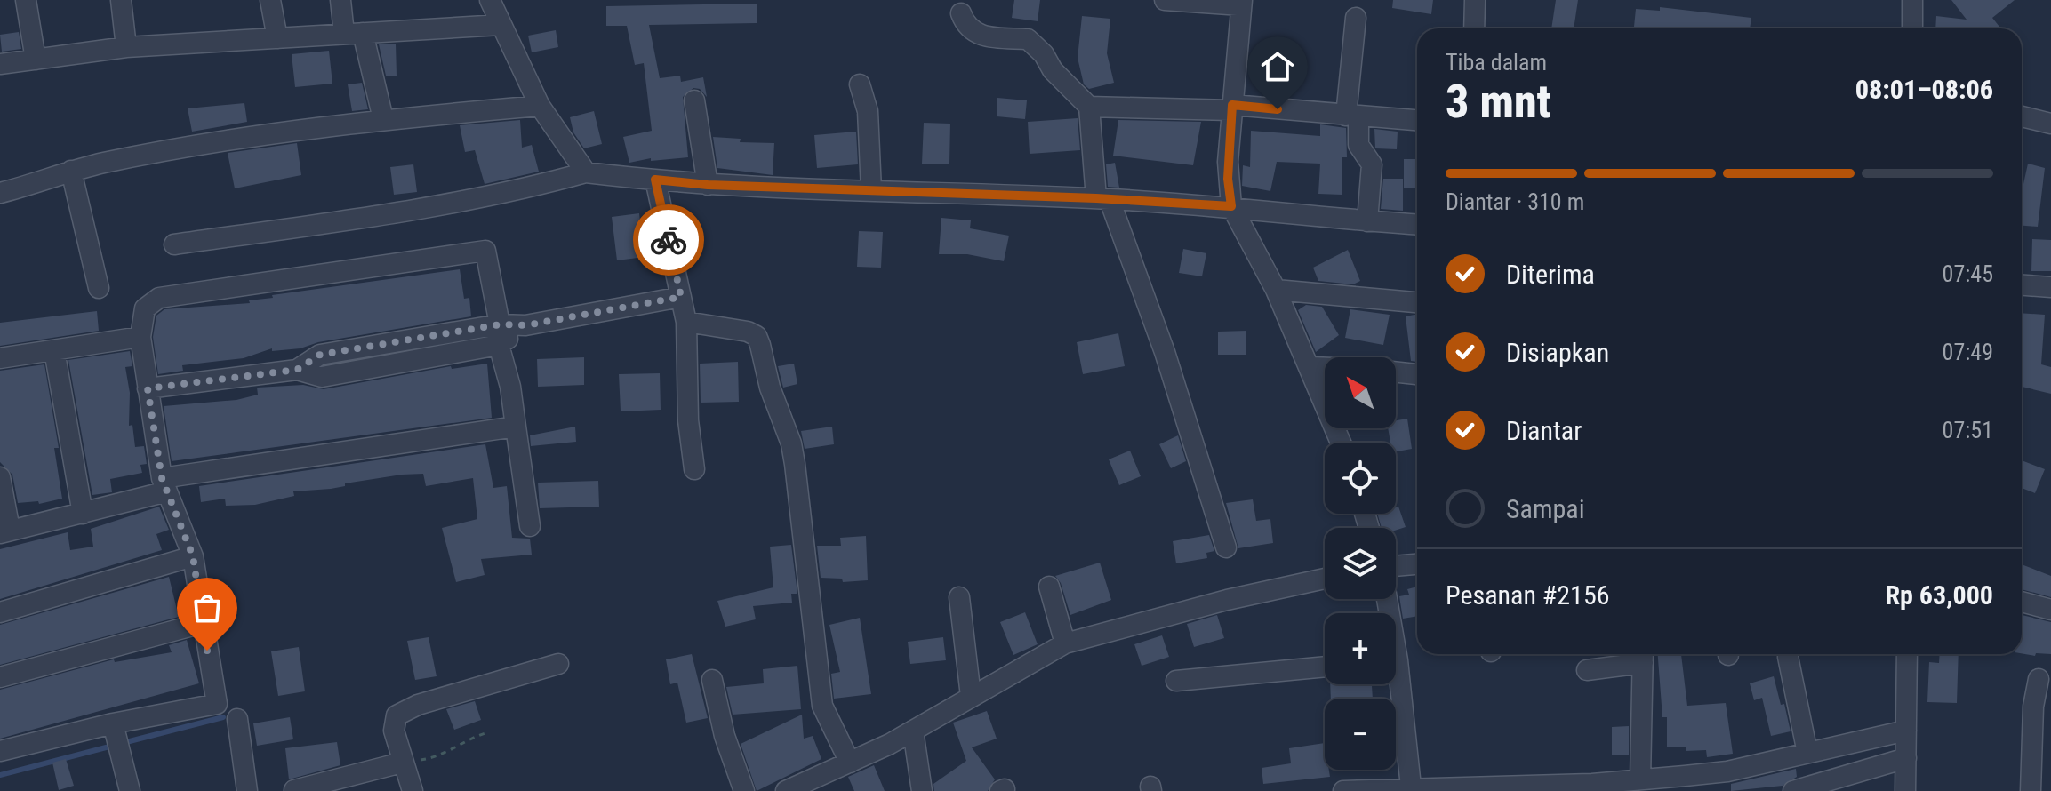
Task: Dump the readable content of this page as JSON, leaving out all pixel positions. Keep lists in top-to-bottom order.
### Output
{
  "north": "top left",
  "page": {
    "heading": ["3 mnt", "Tiba dalam", "08:01–08:06"],
    "panel": ["Pesanan #2156", "Rp 63,000"],
    "bar": "Diantar · 310 m",
    "list": [
      ["Diterima", "07:45"],
      ["Disiapkan", "07:49"],
      ["Diantar", "07:51"],
      "Sampai"
    ],
    "map_buttons": ["+", "−"]
  }
}
